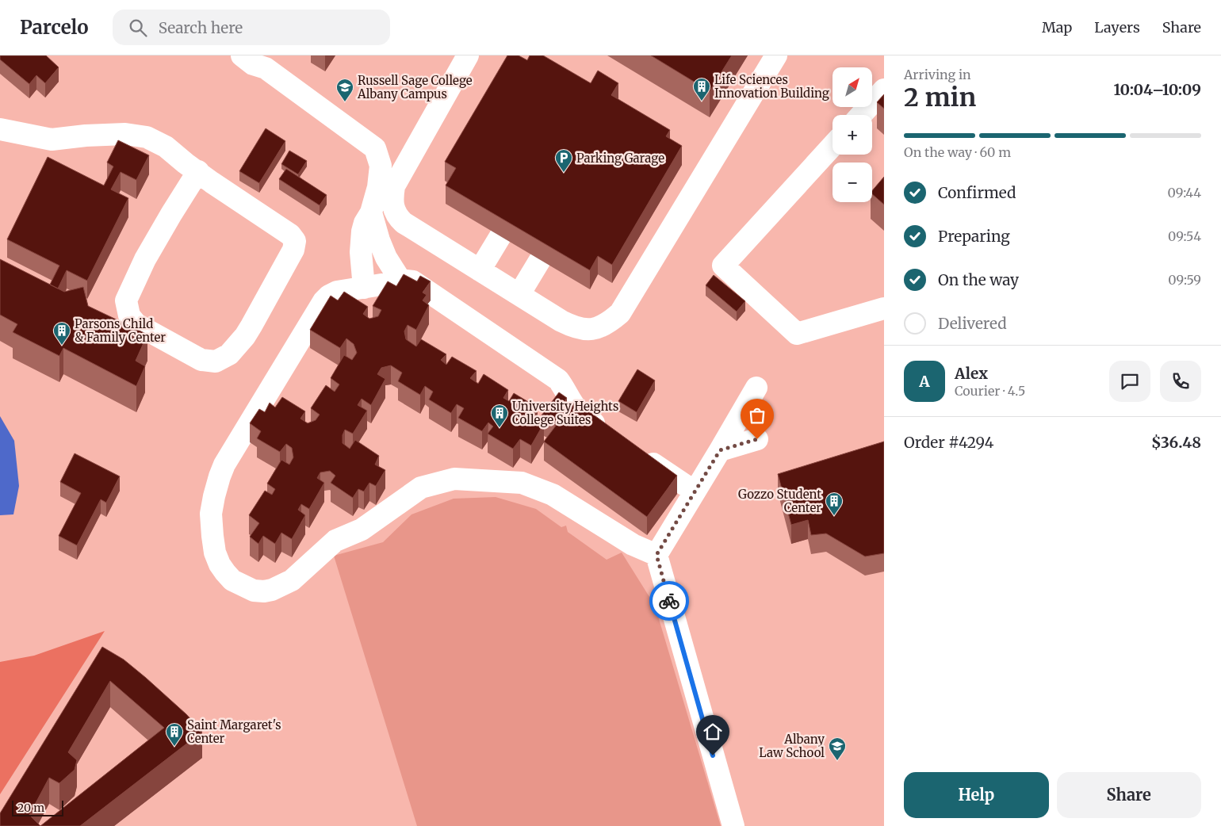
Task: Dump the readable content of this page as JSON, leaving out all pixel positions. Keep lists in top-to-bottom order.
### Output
{
  "places": {
    "building": [
      "Life Sciences Innovation Building",
      "Parsons Child & Family Center",
      "University Heights College Suites",
      "Gozzo Student Center",
      "Saint Margaret's Center"
    ],
    "school or university": ["Russell Sage College Albany Campus", "Albany Law School"],
    "parking": ["Parking Garage"]
  },
  "scale_bar": "20 m",
  "north": "top right",
  "page": {
    "header": "Parcelo",
    "search": "Search here",
    "nav": ["Map", "Layers", "Share"],
    "heading": ["2 min", "Arriving in", "10:04–10:09"],
    "panel": [
      "Alex",
      "Courier · 4.5",
      "Order #4294",
      "$36.48"
    ],
    "map_buttons": ["+", "−"],
    "bar": "On the way · 60 m",
    "list": [
      ["Confirmed", "09:44"],
      ["Preparing", "09:54"],
      ["On the way", "09:59"],
      "Delivered"
    ],
    "round": "A",
    "buttons": ["Help", "Share"],
    "scale": "20 m"
  }
}
